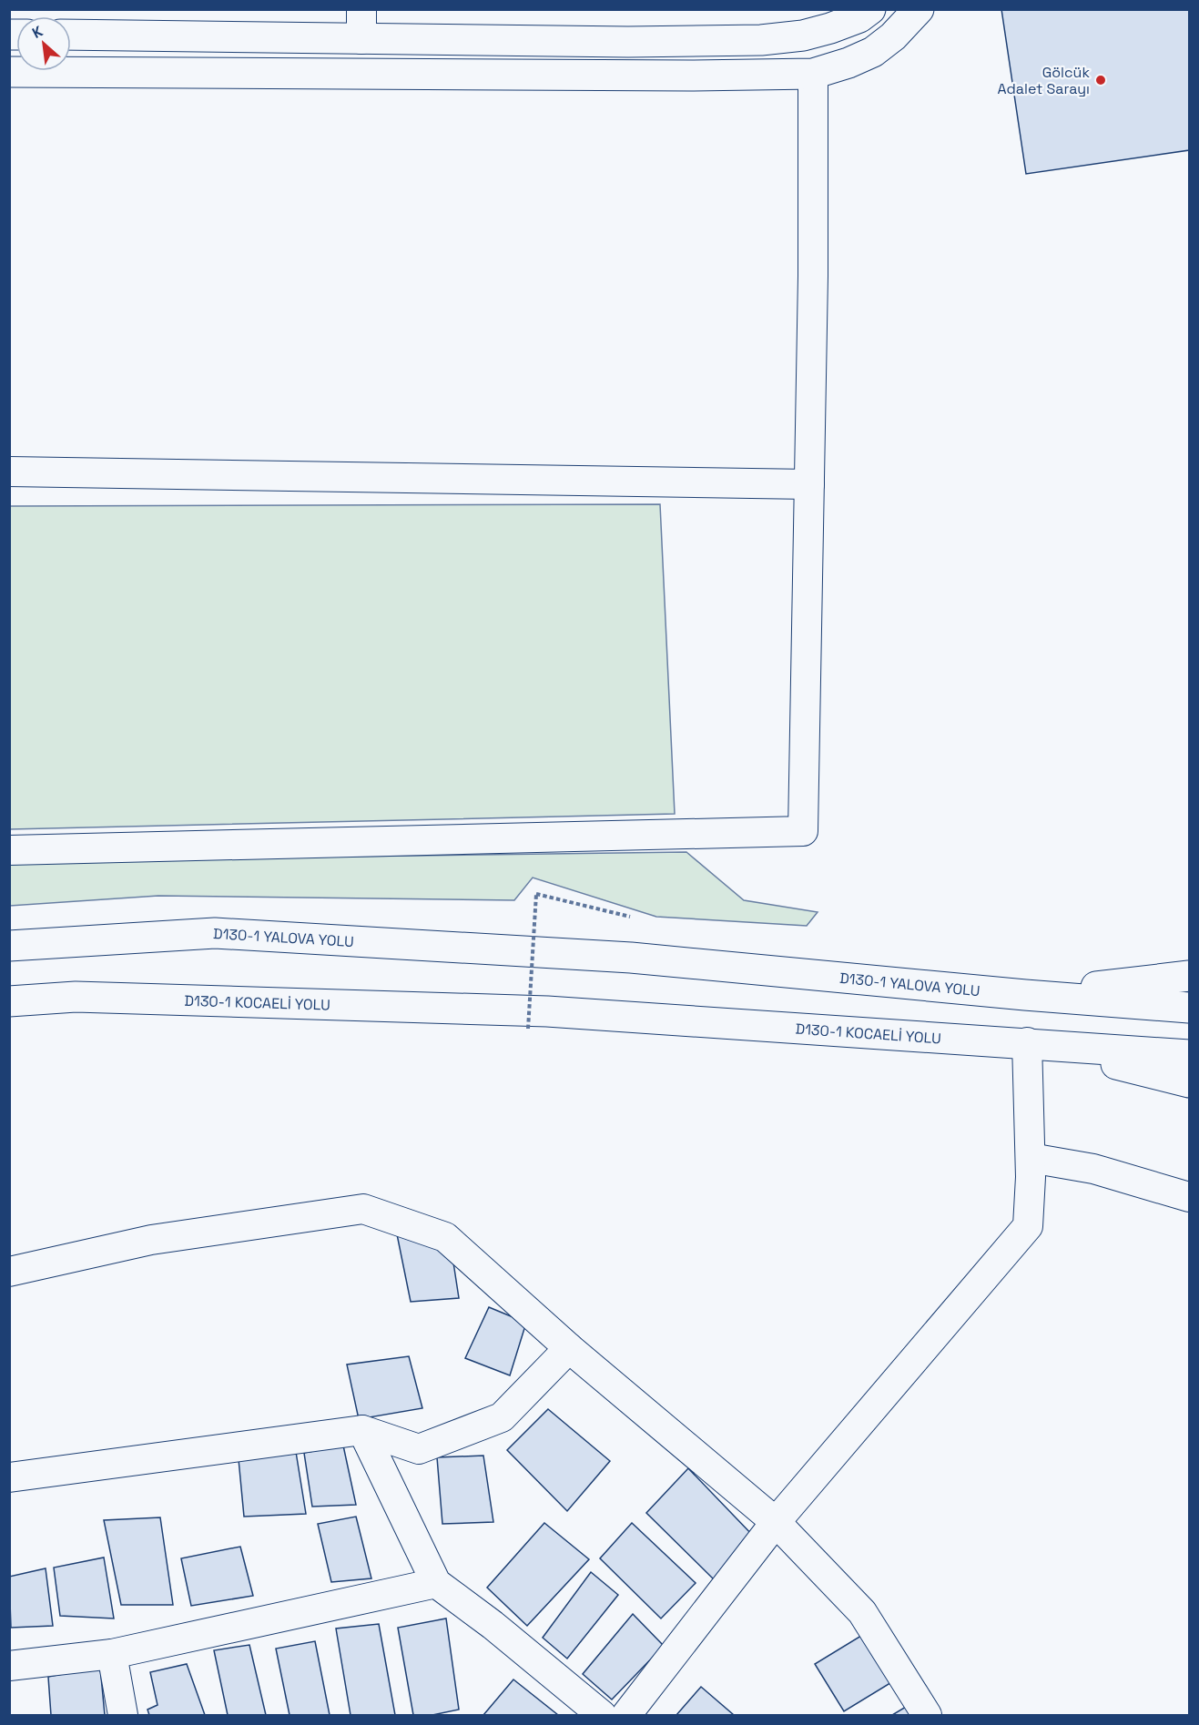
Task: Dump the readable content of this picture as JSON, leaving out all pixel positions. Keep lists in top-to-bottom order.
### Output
{
  "streets": {
    "main road": ["D130-1 YALOVA YOLU", "D130-1 KOCAELİ YOLU"]
  },
  "places": ["Gölcük Adalet Sarayı"],
  "north": "top left"
}
